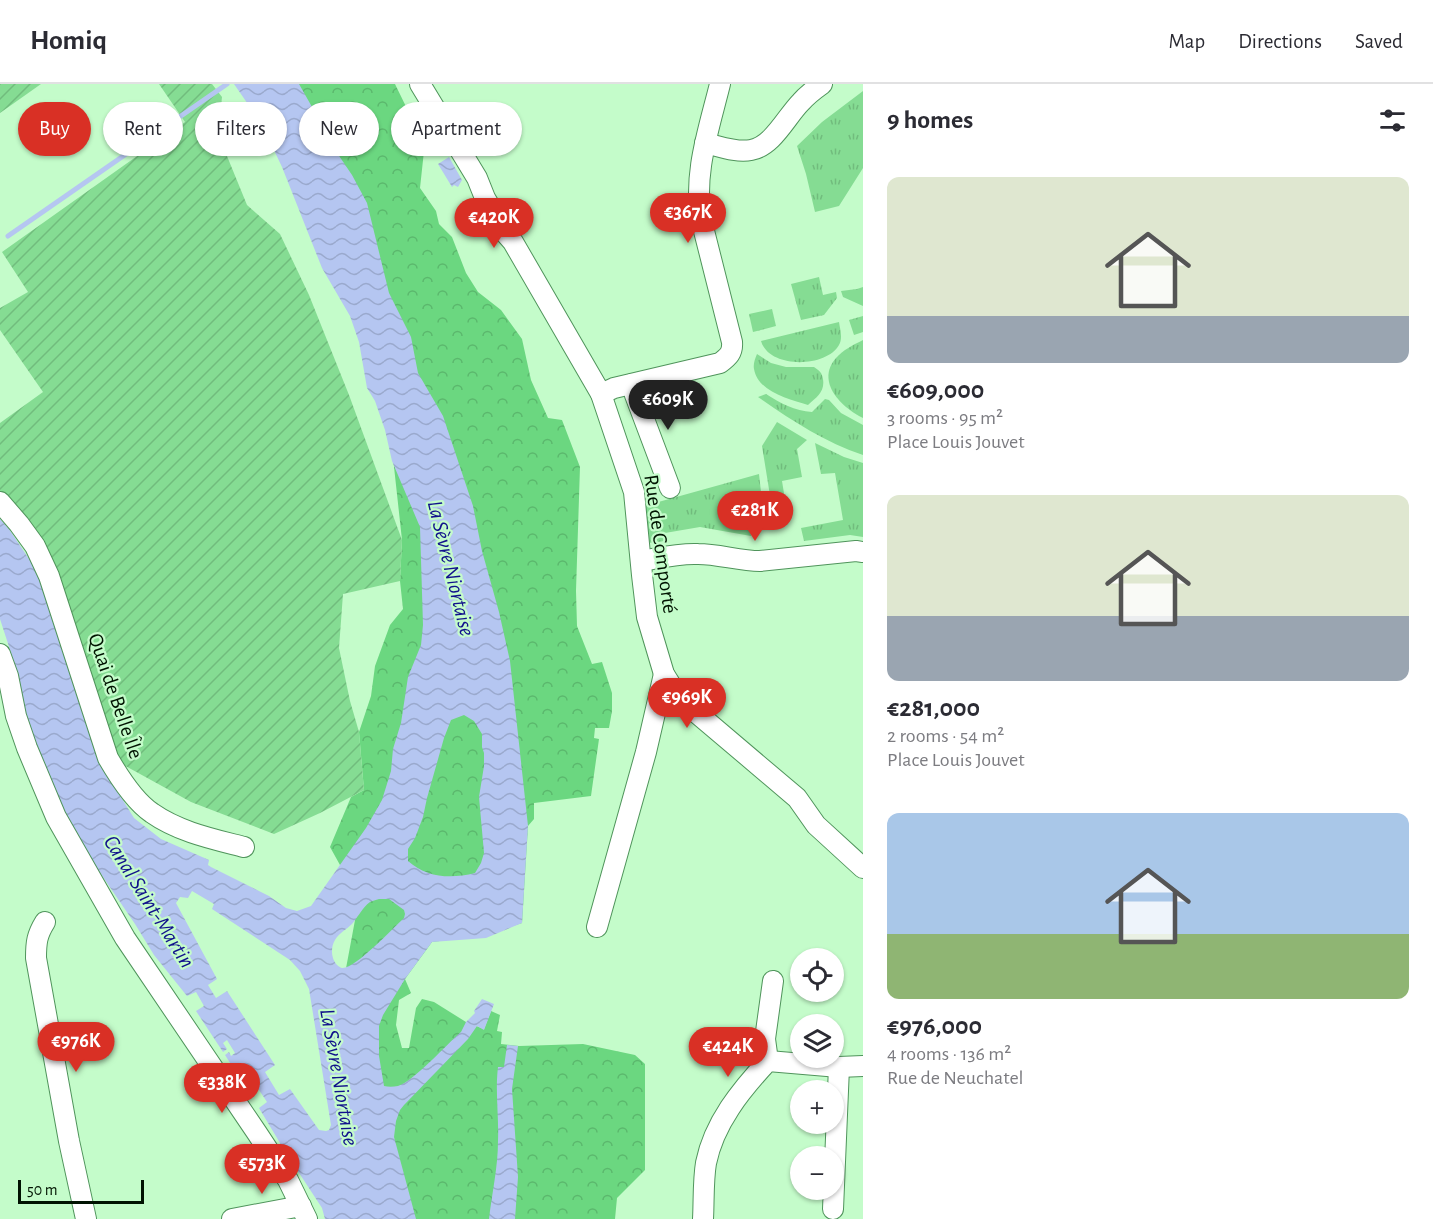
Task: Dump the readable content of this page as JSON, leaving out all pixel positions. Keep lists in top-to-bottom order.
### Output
{
  "streets": {
    "street": ["Rue de Comporté", "Quai de Belle Île"]
  },
  "water": ["La Sèvre Niortaise", "Canal Saint-Martin"],
  "scale_bar": "50 m",
  "page": {
    "header": "Homiq",
    "nav": ["Map", "Directions", "Saved"],
    "heading": "9 homes",
    "chip": [
      "Buy",
      "Rent",
      "Filters",
      "New",
      "Apartment"
    ],
    "list": [
      {
        "name": "€609,000",
        "note": "3 rooms · 95 m² · Place Louis Jouvet"
      },
      {
        "name": "€281,000",
        "note": "2 rooms · 54 m² · Place Louis Jouvet"
      },
      {
        "name": "€976,000",
        "note": "4 rooms · 136 m² · Rue de Neuchatel"
      }
    ],
    "price": [
      "€367K",
      "€420K",
      "€609K",
      "€281K",
      "€969K",
      "€976K",
      "€424K",
      "€338K",
      "€573K"
    ],
    "map_buttons": ["+", "−"],
    "scale": "50 m"
  }
}
